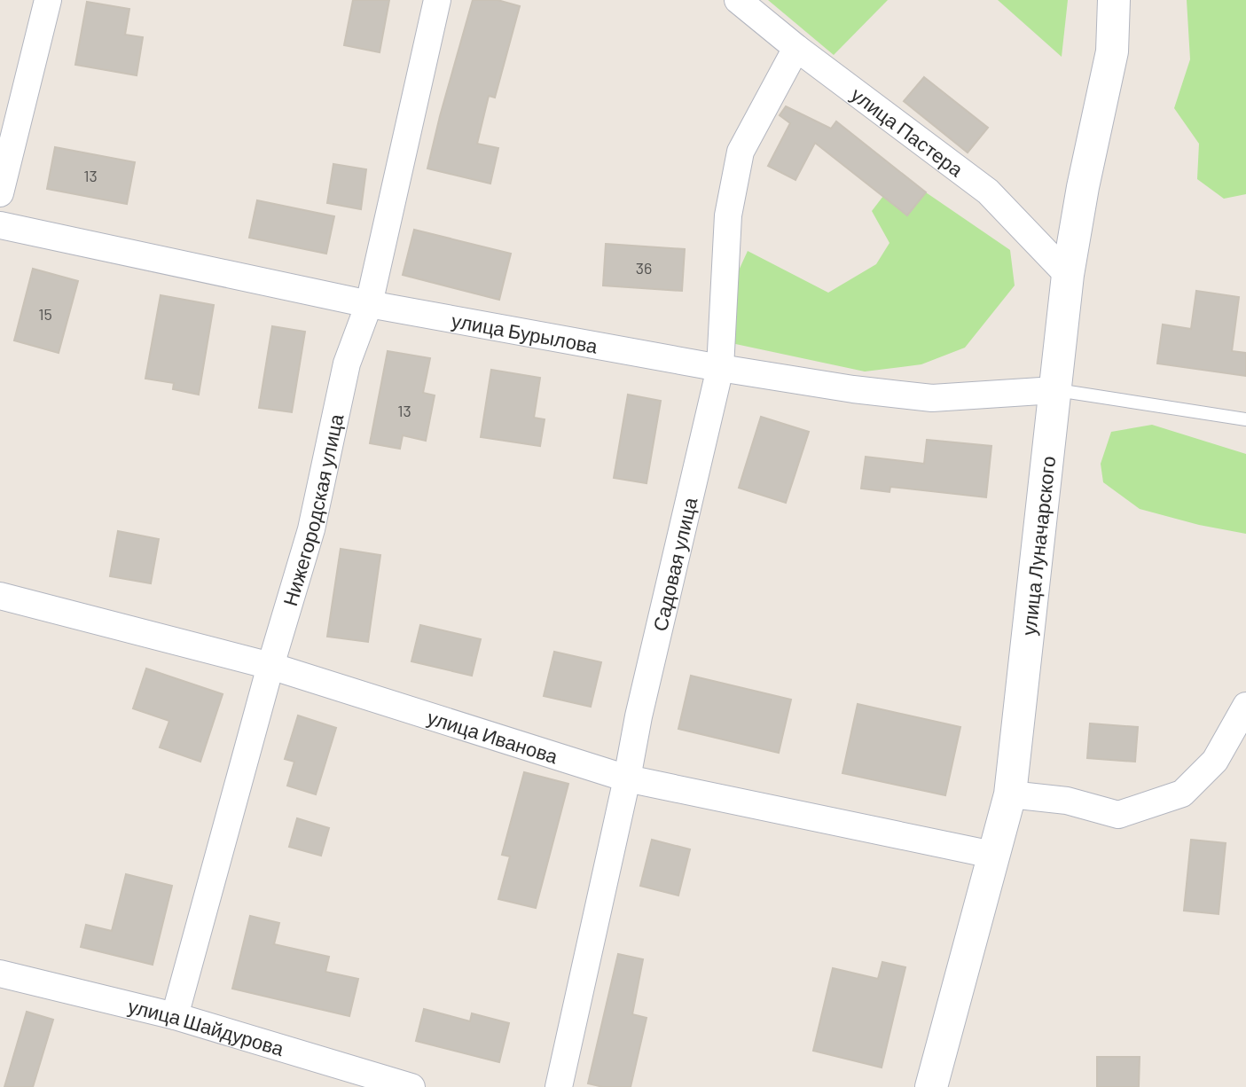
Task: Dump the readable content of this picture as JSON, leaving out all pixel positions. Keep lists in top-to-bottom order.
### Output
{
  "streets": {
    "street": [
      "улица Пастера",
      "улица Бурылова",
      "Нижегородская улица",
      "улица Луначарского",
      "Садовая улица",
      "улица Иванова",
      "улица Шайдурова"
    ]
  },
  "crossings": [
    ["улица Пастера", "улица Луначарского"],
    ["улица Пастера", "Садовая улица"],
    ["улица Бурылова", "Нижегородская улица"],
    ["улица Бурылова", "улица Луначарского"],
    ["улица Бурылова", "Садовая улица"],
    ["Нижегородская улица", "улица Иванова"],
    ["Нижегородская улица", "улица Шайдурова"],
    ["улица Луначарского", "улица Иванова"],
    ["Садовая улица", "улица Иванова"]
  ],
  "house_numbers": [
    "13",
    "36",
    "15",
    "13"
  ]
}
